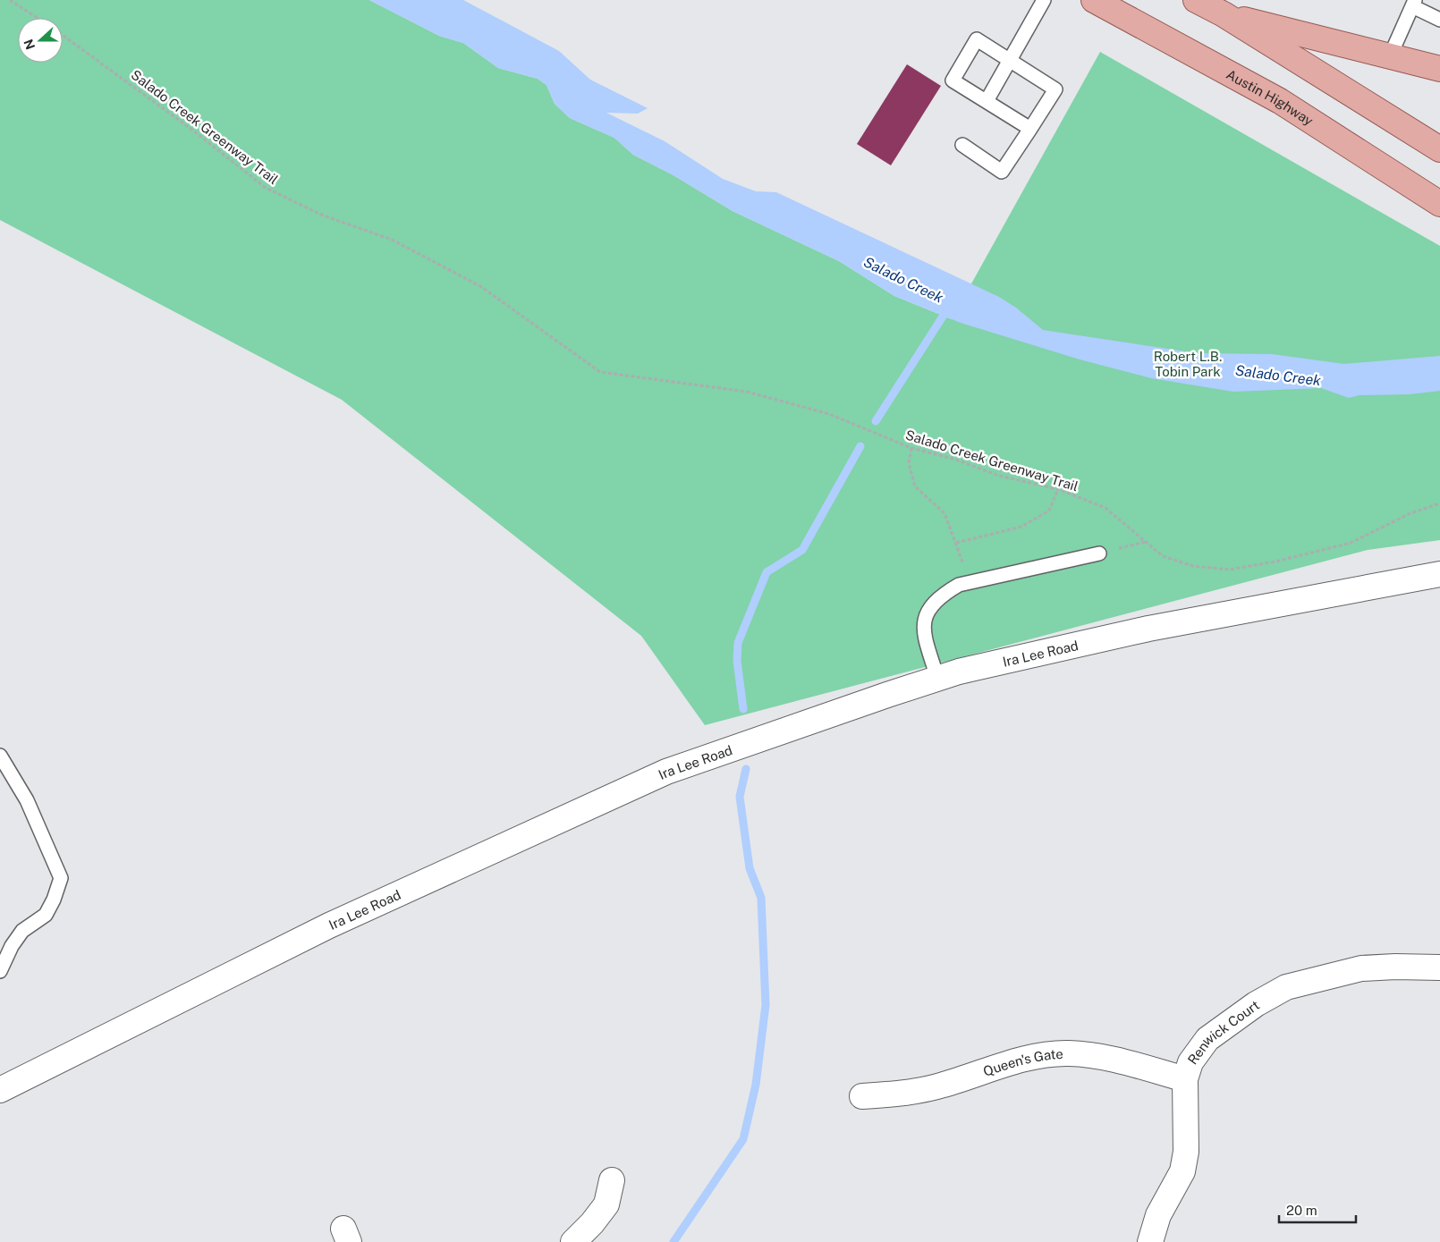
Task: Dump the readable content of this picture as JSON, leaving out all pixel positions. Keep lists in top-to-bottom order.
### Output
{
  "streets": {
    "main road": ["Austin Highway"],
    "street": ["Ira Lee Road", "Renwick Court", "Queen's Gate"],
    "path": ["Salado Creek Greenway Trail"]
  },
  "crossings": [
    ["Renwick Court", "Queen's Gate"]
  ],
  "water": ["Salado Creek"],
  "parks": ["Robert L.B. Tobin Park"],
  "scale_bar": "20 m",
  "north": "left"
}
